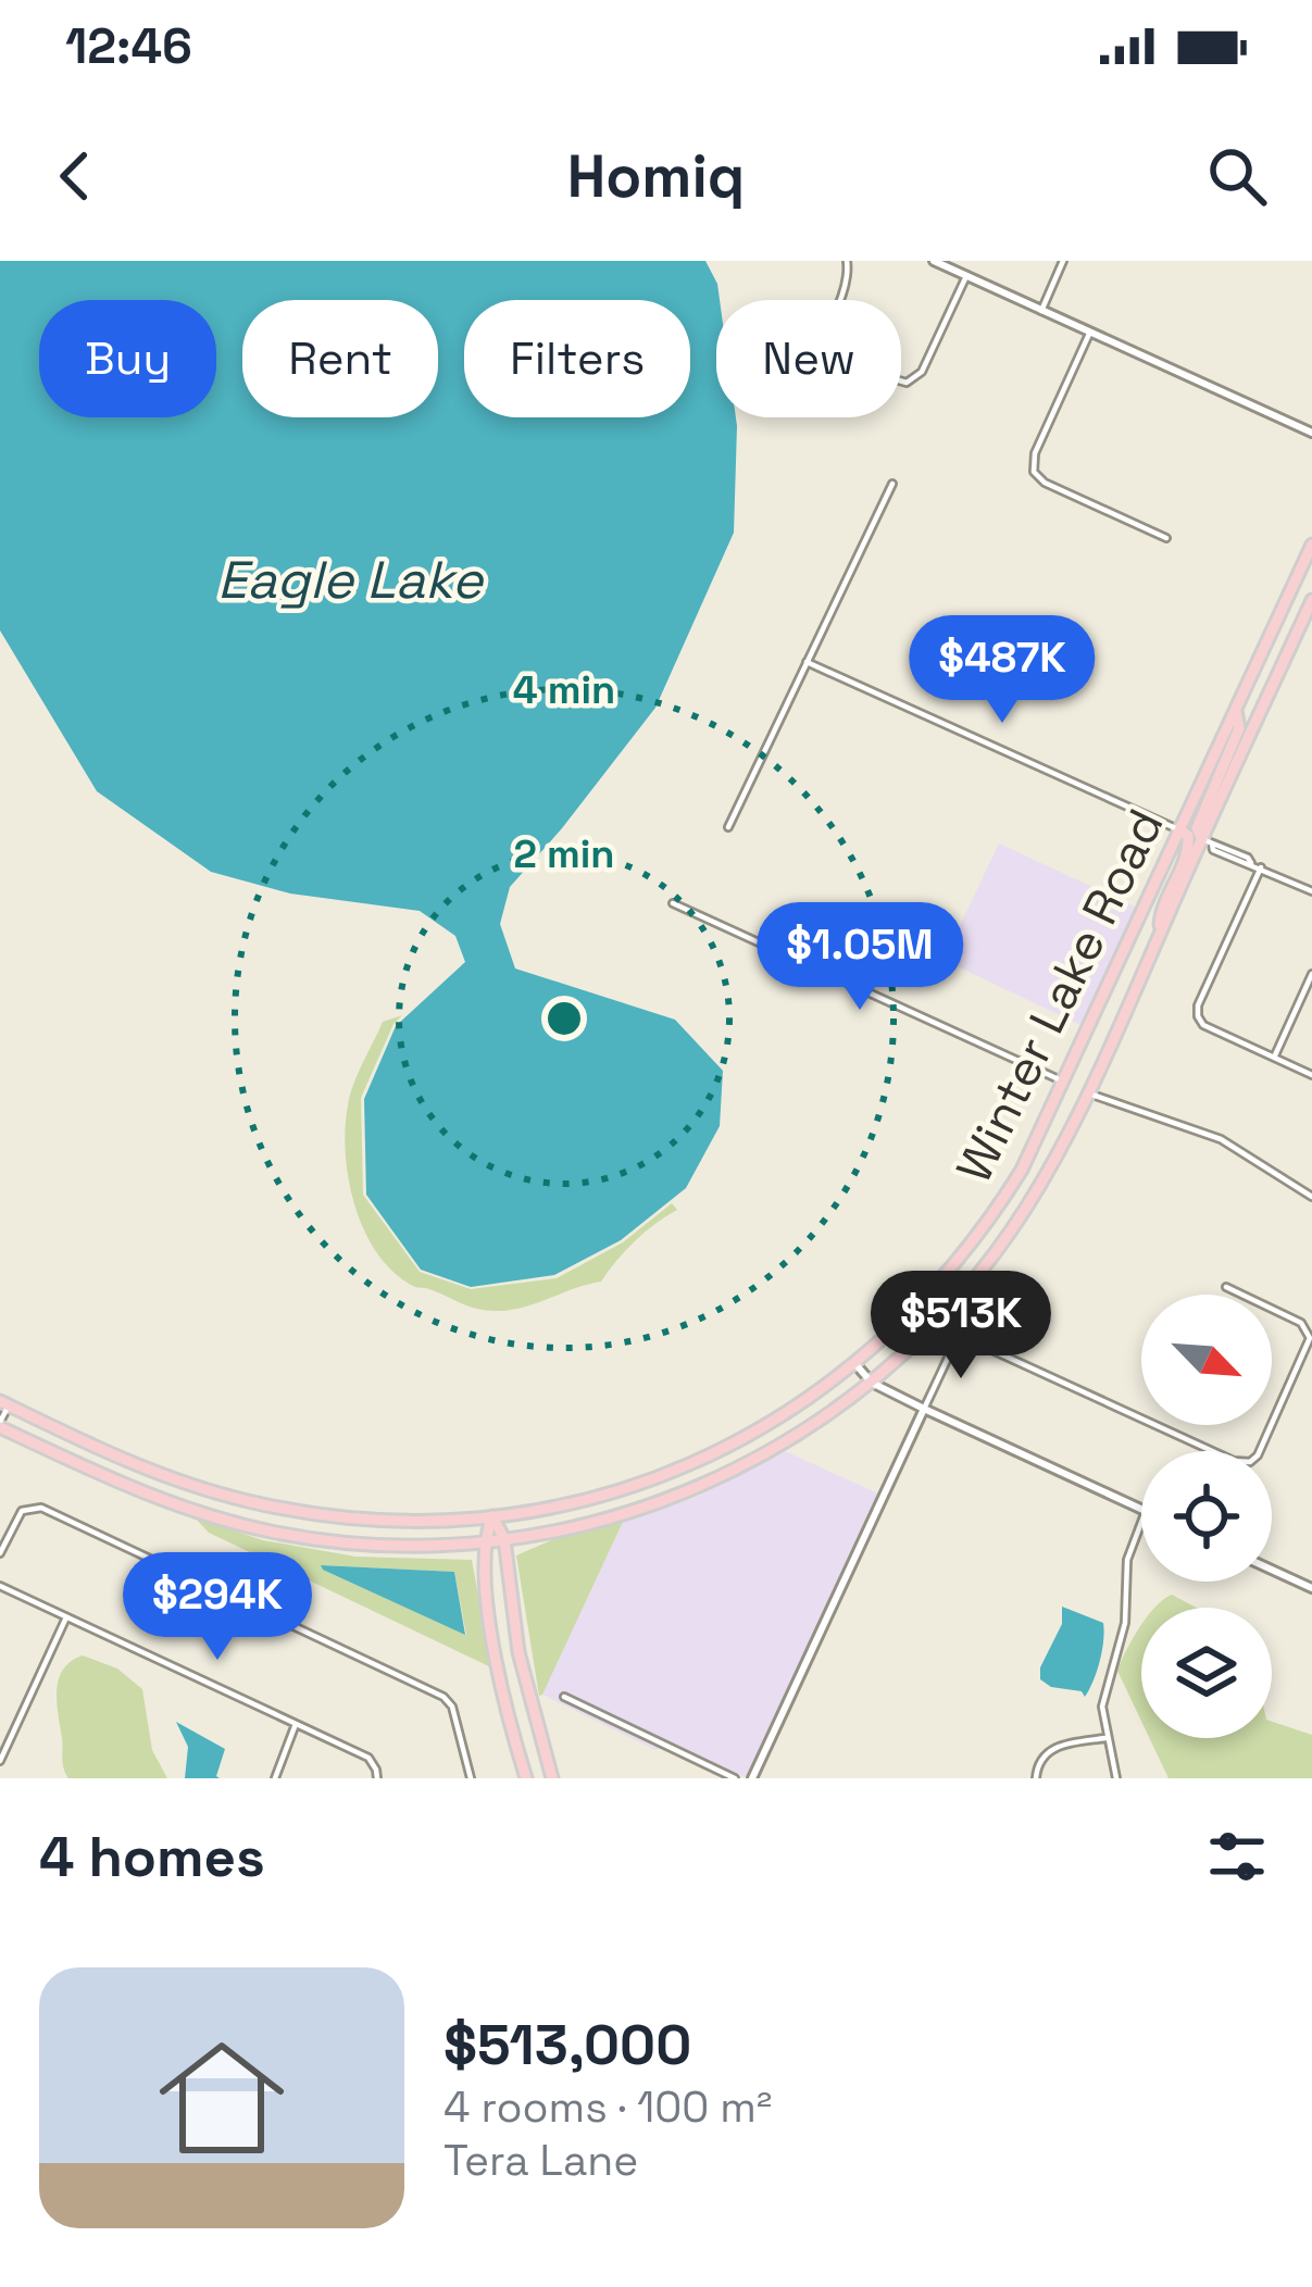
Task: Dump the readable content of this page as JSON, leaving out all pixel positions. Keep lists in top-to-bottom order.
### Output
{
  "streets": {
    "main road": ["Winter Lake Road"]
  },
  "water": ["Eagle Lake"],
  "north": "bottom right",
  "page": {
    "status": "12:46",
    "header": "Homiq",
    "chip": [
      "Buy",
      "Rent",
      "Filters",
      "New"
    ],
    "price": [
      "$487K",
      "$1.05M",
      "$513K",
      "$294K"
    ],
    "heading": "4 homes",
    "list": [
      {
        "name": "$513,000",
        "note": "4 rooms · 100 m² · Tera Lane"
      }
    ]
  },
  "rings": ["4 min", "2 min"]
}
